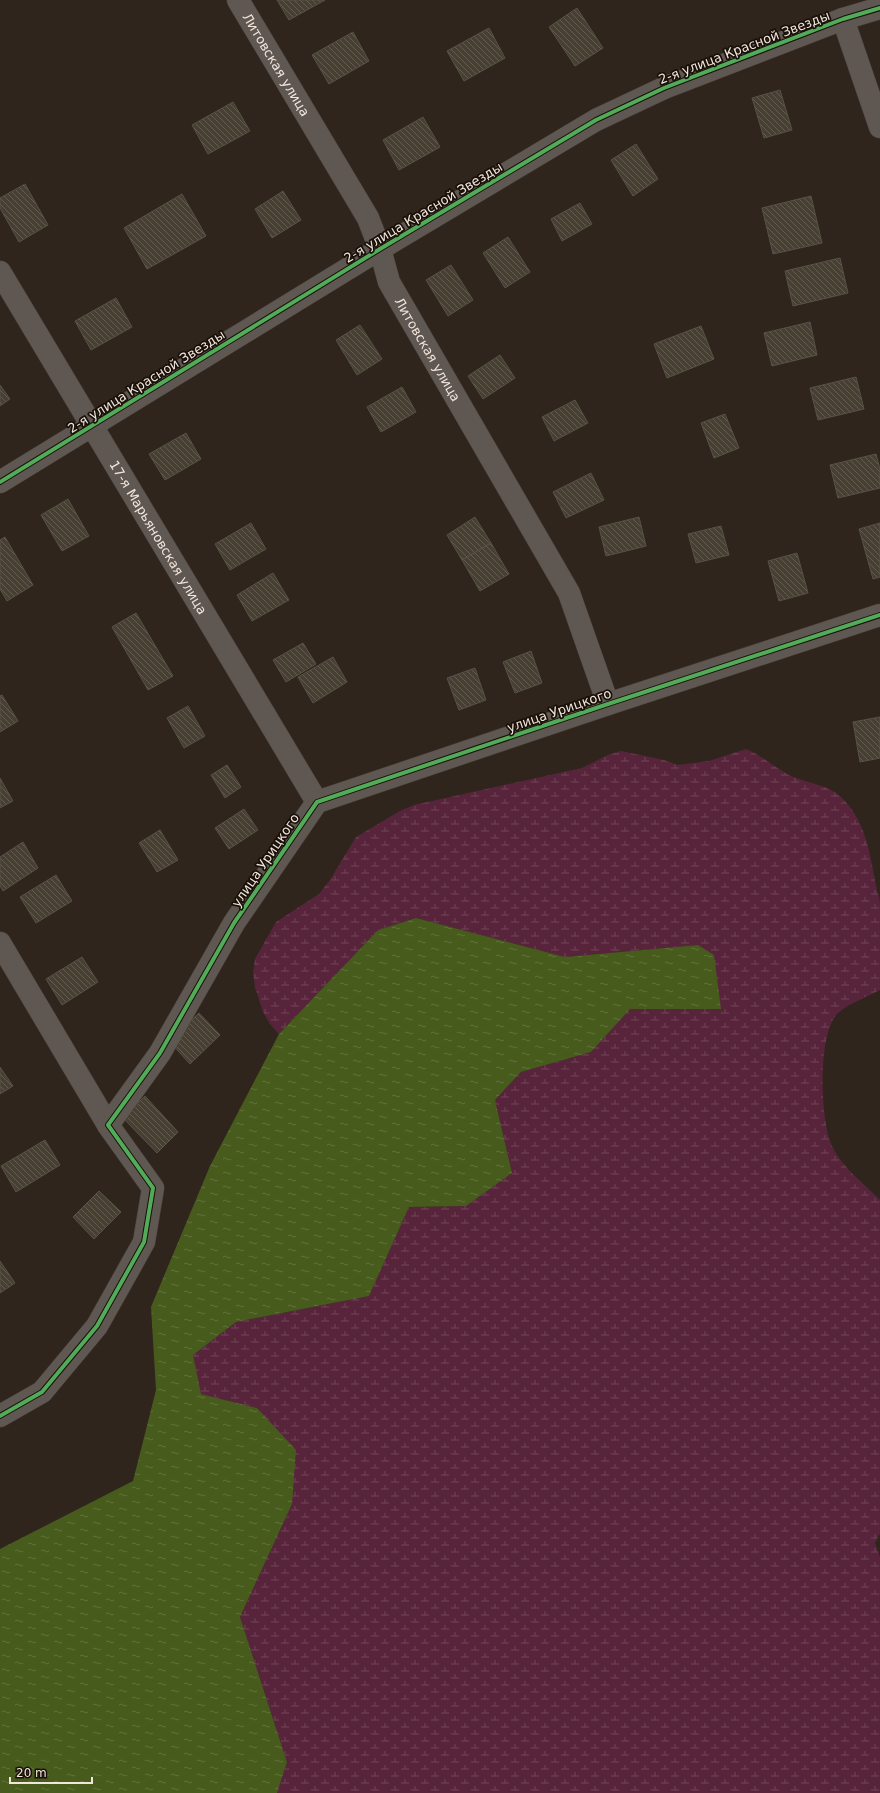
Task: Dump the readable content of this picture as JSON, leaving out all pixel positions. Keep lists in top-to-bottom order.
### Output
{
  "streets": {
    "street": [
      "2-я улица Красной Звезды",
      "Литовская улица",
      "17-я Марьяновская улица",
      "улица Урицкого"
    ]
  },
  "crossings": [
    ["2-я улица Красной Звезды", "Литовская улица"],
    ["2-я улица Красной Звезды", "17-я Марьяновская улица"],
    ["Литовская улица", "улица Урицкого"],
    ["17-я Марьяновская улица", "улица Урицкого"]
  ],
  "scale_bar": "20 m"
}
